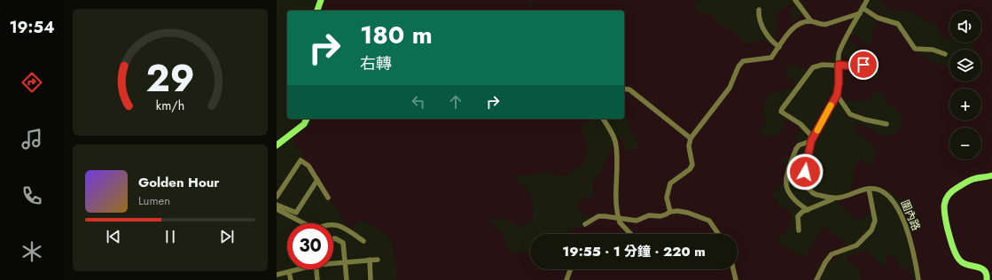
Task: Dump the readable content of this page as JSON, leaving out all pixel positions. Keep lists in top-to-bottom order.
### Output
{
  "streets": {
    "street": ["圍內路"]
  },
  "page": {
    "tabs": "19:54",
    "map_buttons": ["+", "−"],
    "turn": ["180 m", "右轉"],
    "song": ["Golden Hour", "Lumen"],
    "limit": "30",
    "trip": "19:55 · 1 分鐘 · 220 m",
    "gauge": ["29", "km/h"]
  }
}
